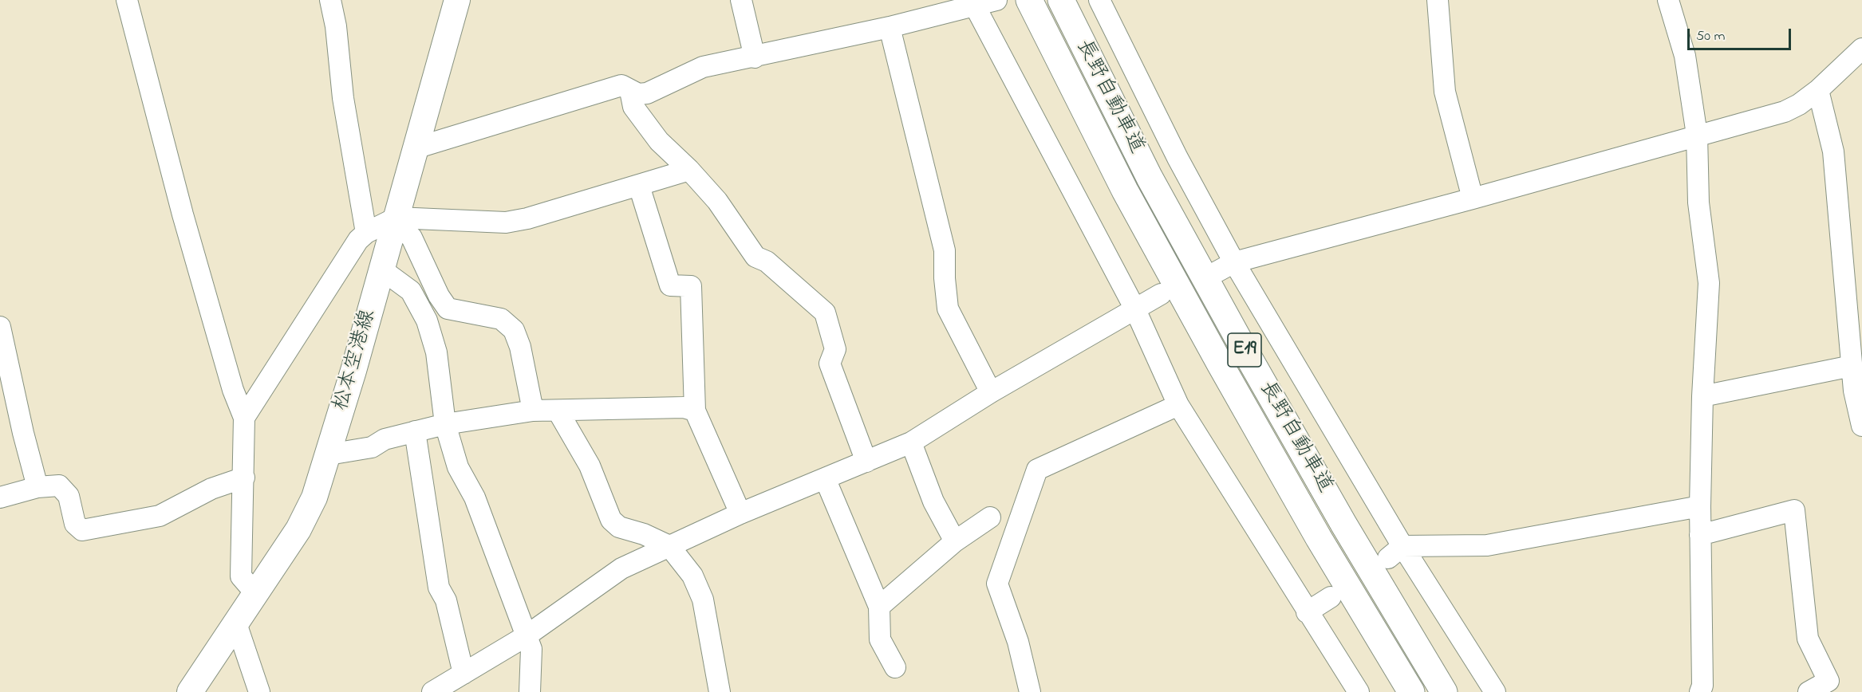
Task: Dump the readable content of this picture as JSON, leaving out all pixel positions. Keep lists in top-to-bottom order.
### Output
{
  "streets": {
    "highway": ["長野自動車道", "E19"],
    "main road": ["松本空港線"]
  },
  "scale_bar": "50 m"
}
